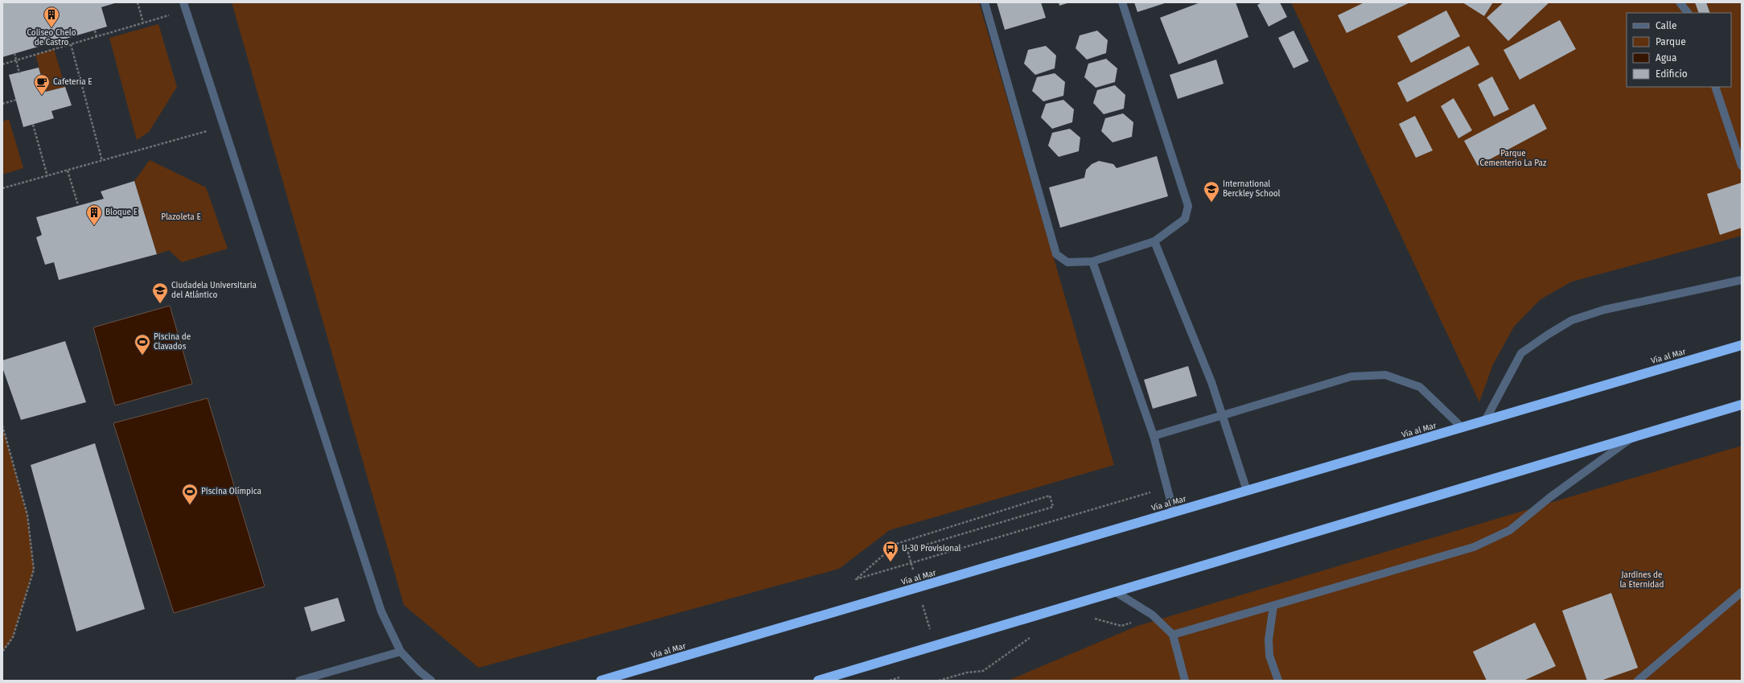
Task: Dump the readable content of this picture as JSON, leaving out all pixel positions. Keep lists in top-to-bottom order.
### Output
{
  "streets": {
    "highway": ["Vía al Mar"]
  },
  "parks": ["Parque Cementerio La Paz", "Plazoleta E", "Jardines de la Eternidad"],
  "places": {
    "building": ["Coliseo Chelo de Castro", "Bloque E"],
    "cafe": ["Cafetería E"],
    "school or university": ["International Berckley School", "Ciudadela Universitaria del Atlántico"],
    "sports": ["Piscina de Clavados", "Piscina Olímpica"],
    "bus stop": ["U-30 Provisional"]
  },
  "legend": [
    "Calle",
    "Parque",
    "Agua",
    "Edificio"
  ]
}
